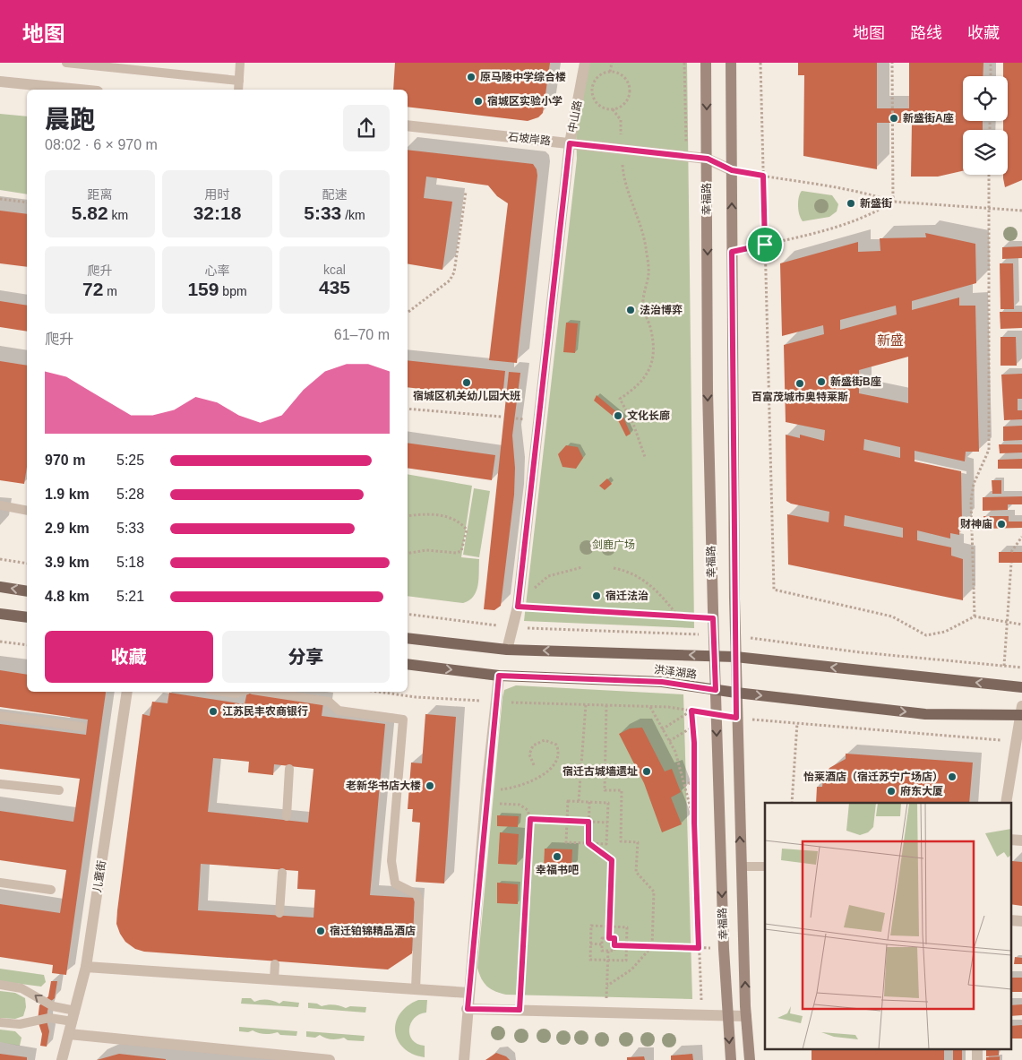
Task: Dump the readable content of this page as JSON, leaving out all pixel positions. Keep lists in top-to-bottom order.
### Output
{
  "streets": {
    "main road": ["幸福路", "洪泽湖路"],
    "street": ["中山路", "石坡岸路", "儿童街"]
  },
  "crossings": [
    ["中山路", "石坡岸路"],
    ["中山路", "洪泽湖路"],
    ["石坡岸路", "幸福路"],
    ["幸福路", "洪泽湖路"]
  ],
  "districts": ["新盛"],
  "parks": ["剑鹿广场"],
  "places": [
    "原马陵中学综合楼",
    "宿城区实验小学",
    "新盛街A座",
    "新盛街",
    "法治博弈",
    "新盛街B座",
    "宿城区机关幼儿园大班",
    "百富茂城市奥特莱斯",
    "文化长廊",
    "财神庙",
    "宿迁法治",
    "江苏民丰农商银行",
    "宿迁古城墙遗址",
    "怡莱酒店（宿迁苏宁广场店）",
    "老新华书店大楼",
    "府东大厦",
    "幸福书吧",
    "宿迁铂锦精品酒店"
  ],
  "page": {
    "header": "地图",
    "nav": ["地图", "路线", "收藏"],
    "heading": ["晨跑", "08:02 · 6 × 970 m"],
    "stats": [
      ["距离", "5.82 km"],
      ["用时", "32:18"],
      ["配速", "5:33 /km"],
      ["爬升", "72 m"],
      ["心率", "159 bpm"],
      ["kcal", "435"]
    ],
    "chart": ["爬升", "61–70 m"],
    "list": [
      {
        "name": "970 m",
        "note": "5:25"
      },
      {
        "name": "1.9 km",
        "note": "5:28"
      },
      {
        "name": "2.9 km",
        "note": "5:33"
      },
      {
        "name": "3.9 km",
        "note": "5:18"
      },
      {
        "name": "4.8 km",
        "note": "5:21"
      }
    ],
    "buttons": ["收藏", "分享"]
  }
}
